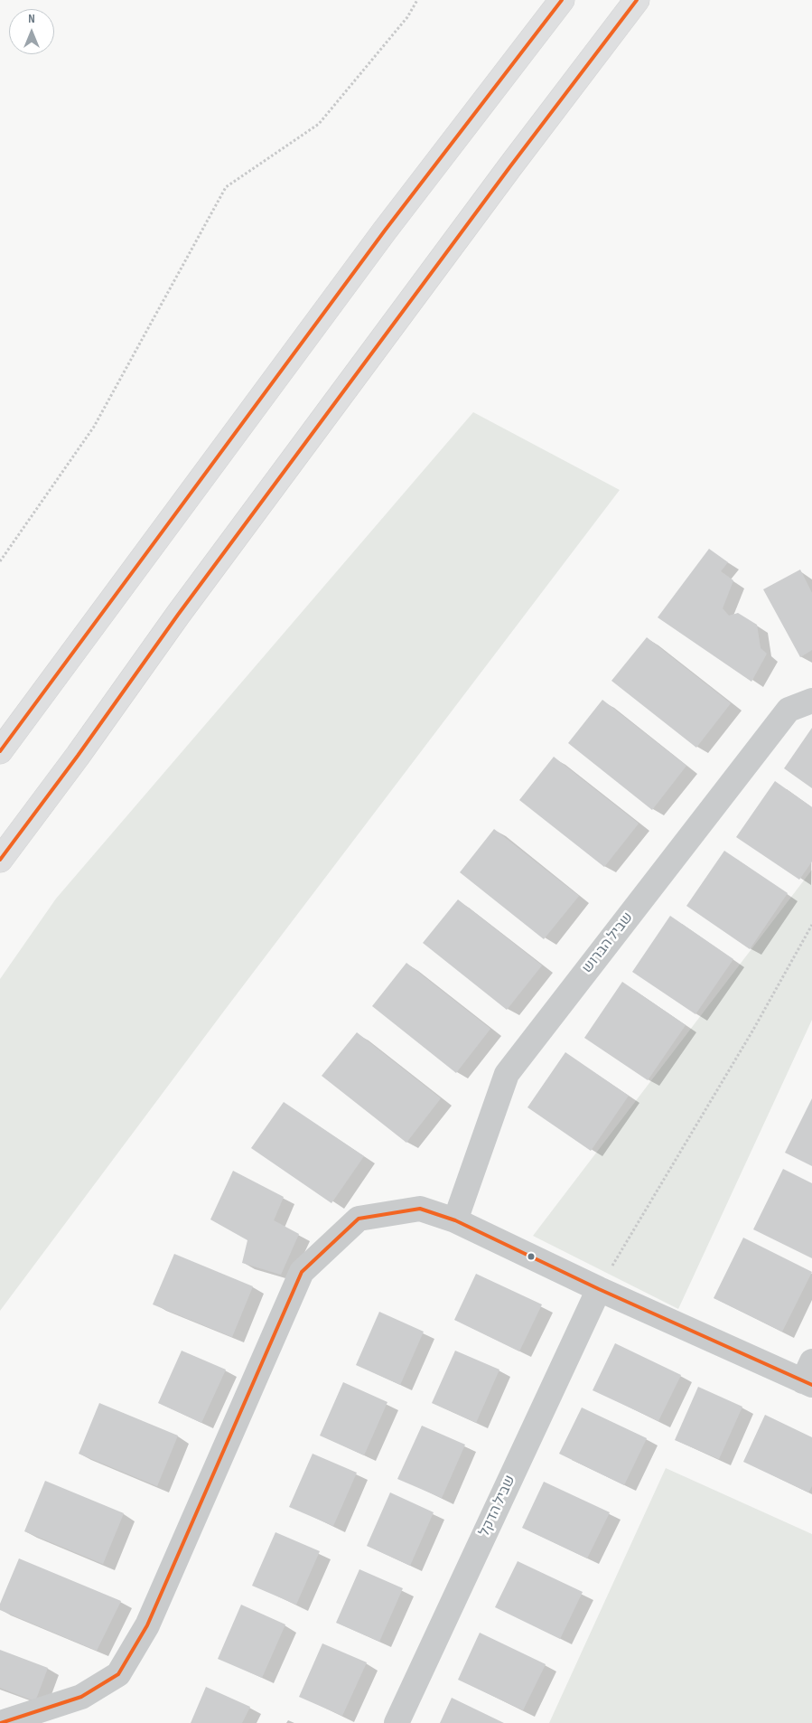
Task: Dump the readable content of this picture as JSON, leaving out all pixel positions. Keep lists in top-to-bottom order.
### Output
{
  "streets": {
    "street": ["שביל הברוש", "שביל הדקל"]
  },
  "north": "top"
}
